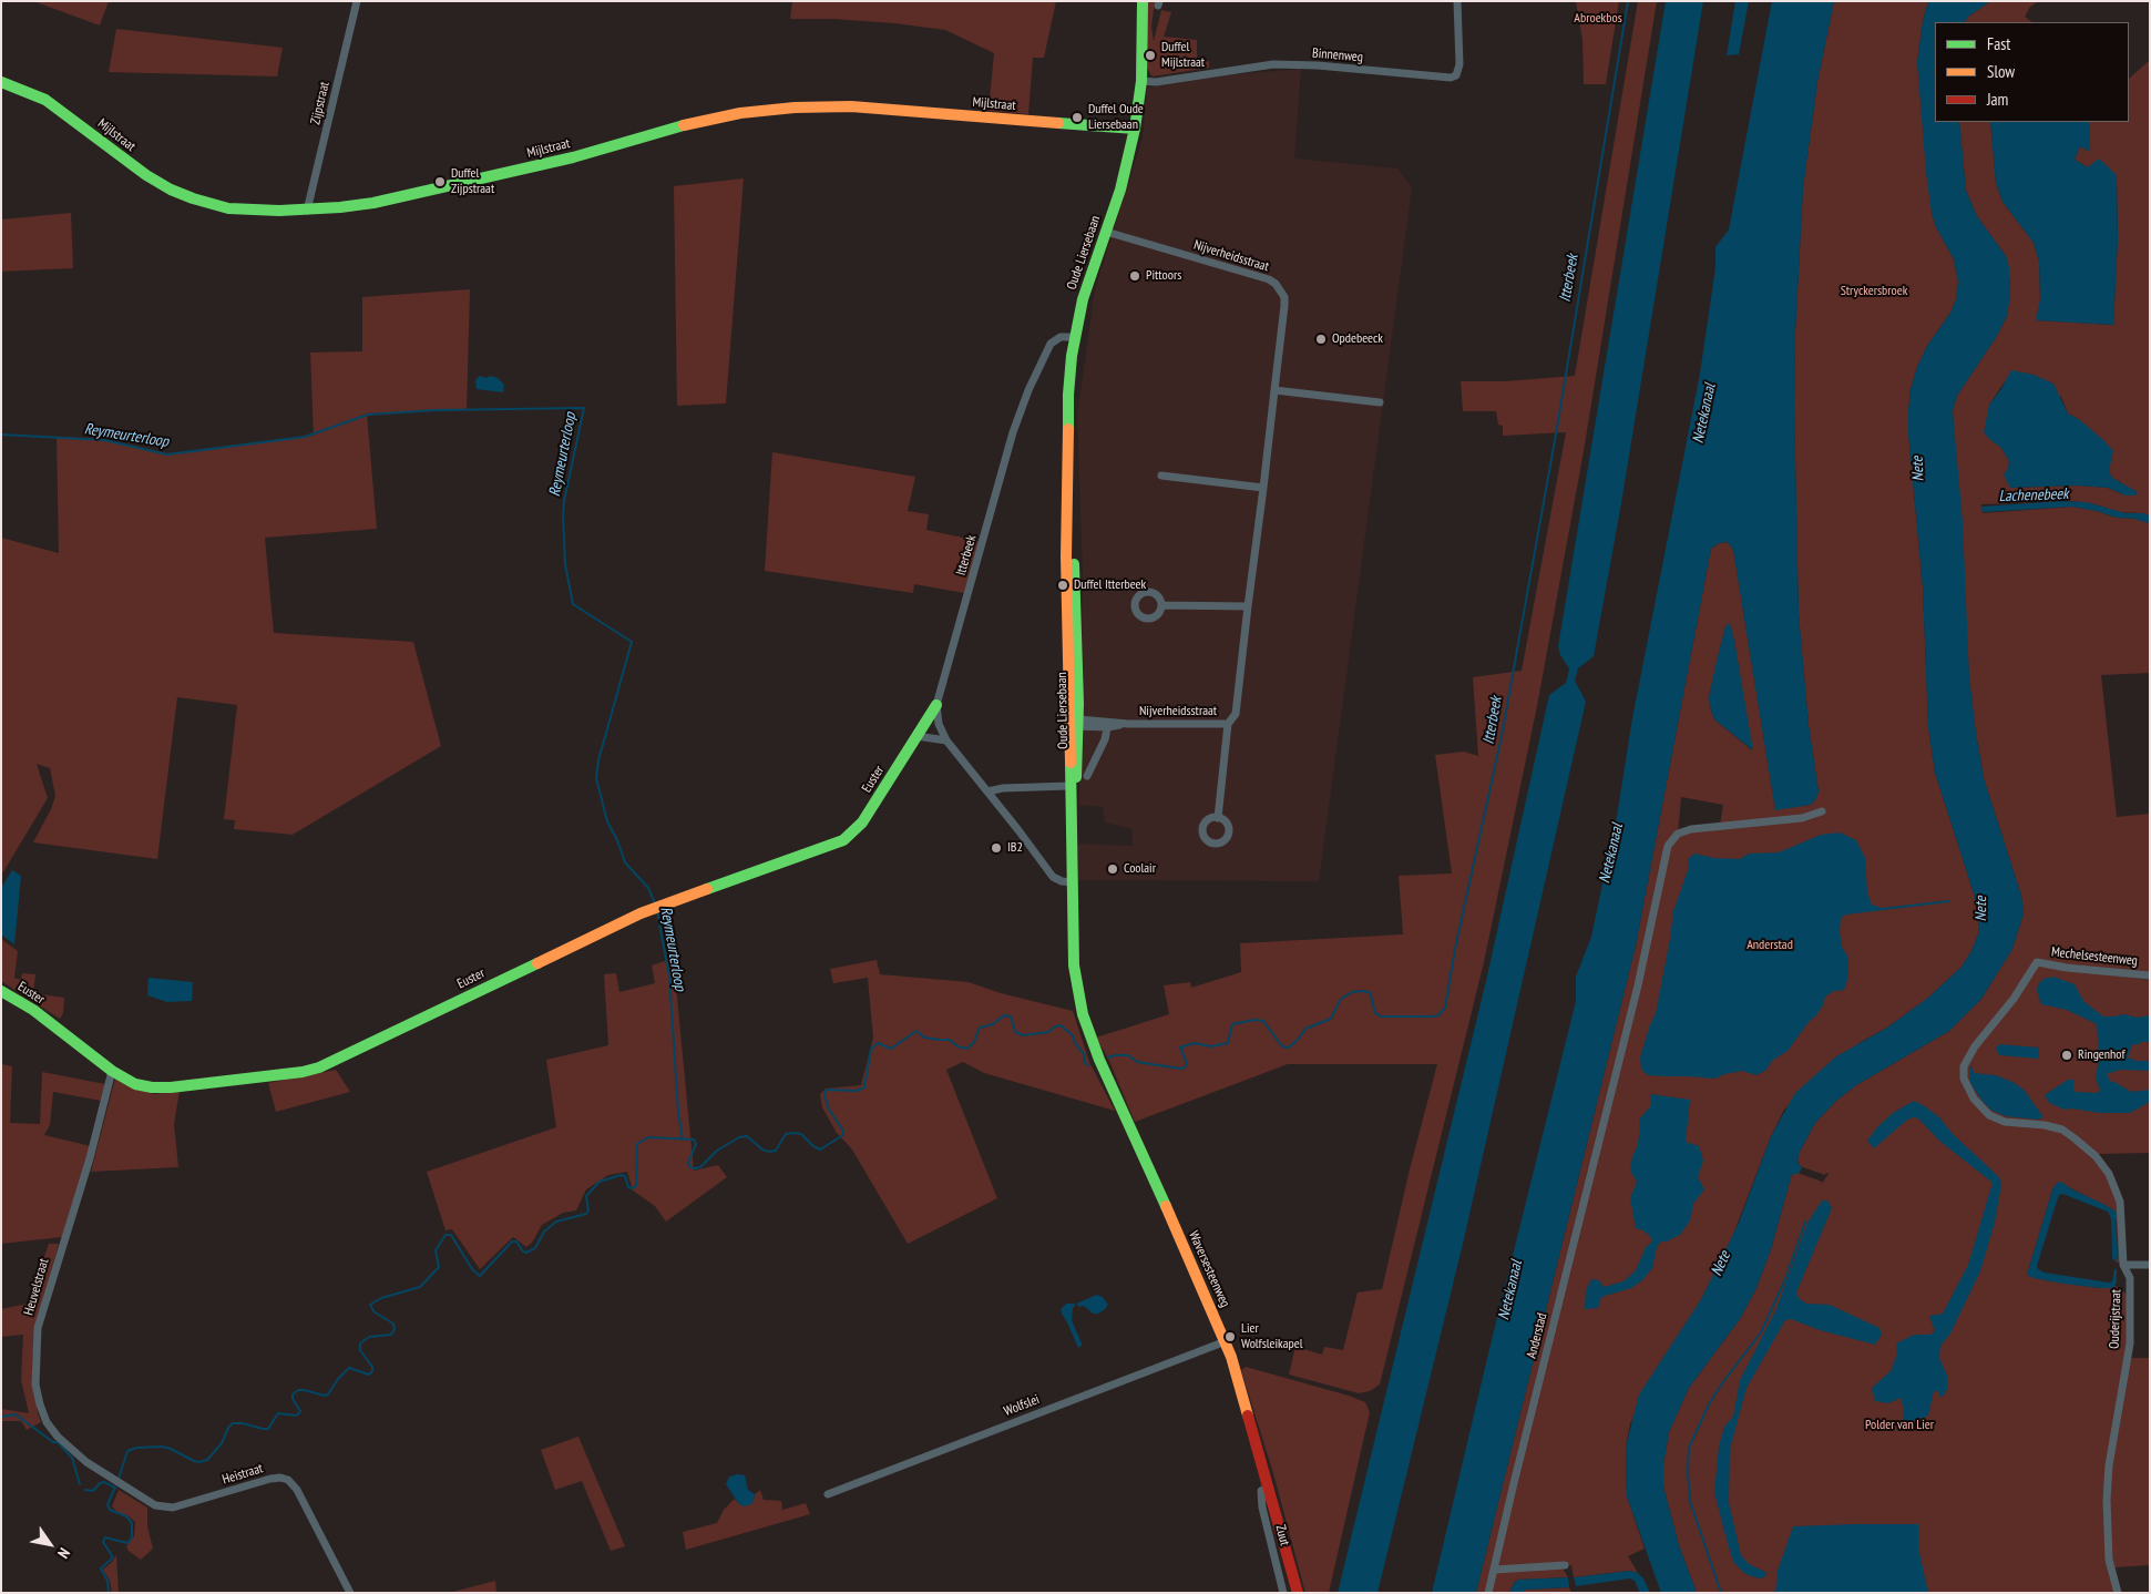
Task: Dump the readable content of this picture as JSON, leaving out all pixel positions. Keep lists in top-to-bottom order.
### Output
{
  "streets": {
    "street": [
      "Binnenweg",
      "Zijpstraat",
      "Mijlstraat",
      "Oude Liersebaan",
      "Nijverheidsstraat",
      "Itterbeek",
      "Euster",
      "Mechelsesteenweg",
      "Waversesteenweg",
      "Heuvelstraat",
      "Ouderijstraat",
      "Anderstad",
      "Wolfslei",
      "Heistraat",
      "Zuut"
    ]
  },
  "crossings": [
    ["Binnenweg", "Oude Liersebaan"],
    ["Zijpstraat", "Mijlstraat"],
    ["Mijlstraat", "Oude Liersebaan"],
    ["Oude Liersebaan", "Nijverheidsstraat"],
    ["Oude Liersebaan", "Itterbeek"],
    ["Oude Liersebaan", "Waversesteenweg"],
    ["Itterbeek", "Euster"],
    ["Euster", "Heuvelstraat"],
    ["Mechelsesteenweg", "Ouderijstraat"],
    ["Waversesteenweg", "Wolfslei"],
    ["Waversesteenweg", "Zuut"],
    ["Heuvelstraat", "Heistraat"]
  ],
  "water": [
    "Itterbeek",
    "Netekanaal",
    "Reymeurterloop",
    "Nete",
    "Lachenebeek"
  ],
  "parks": [
    "Abroekbos",
    "Stryckersbroek",
    "Anderstad",
    "Polder van Lier"
  ],
  "places": [
    "Duffel Mijlstraat",
    "Duffel Oude Liersebaan",
    "Duffel Zijpstraat",
    "Pittoors",
    "Opdebeeck",
    "Duffel Itterbeek",
    "IB2",
    "Coolair",
    "Ringenhof",
    "Lier Wolfsleikapel"
  ],
  "legend": ["Fast", "Slow", "Jam"],
  "north": "bottom right"
}
